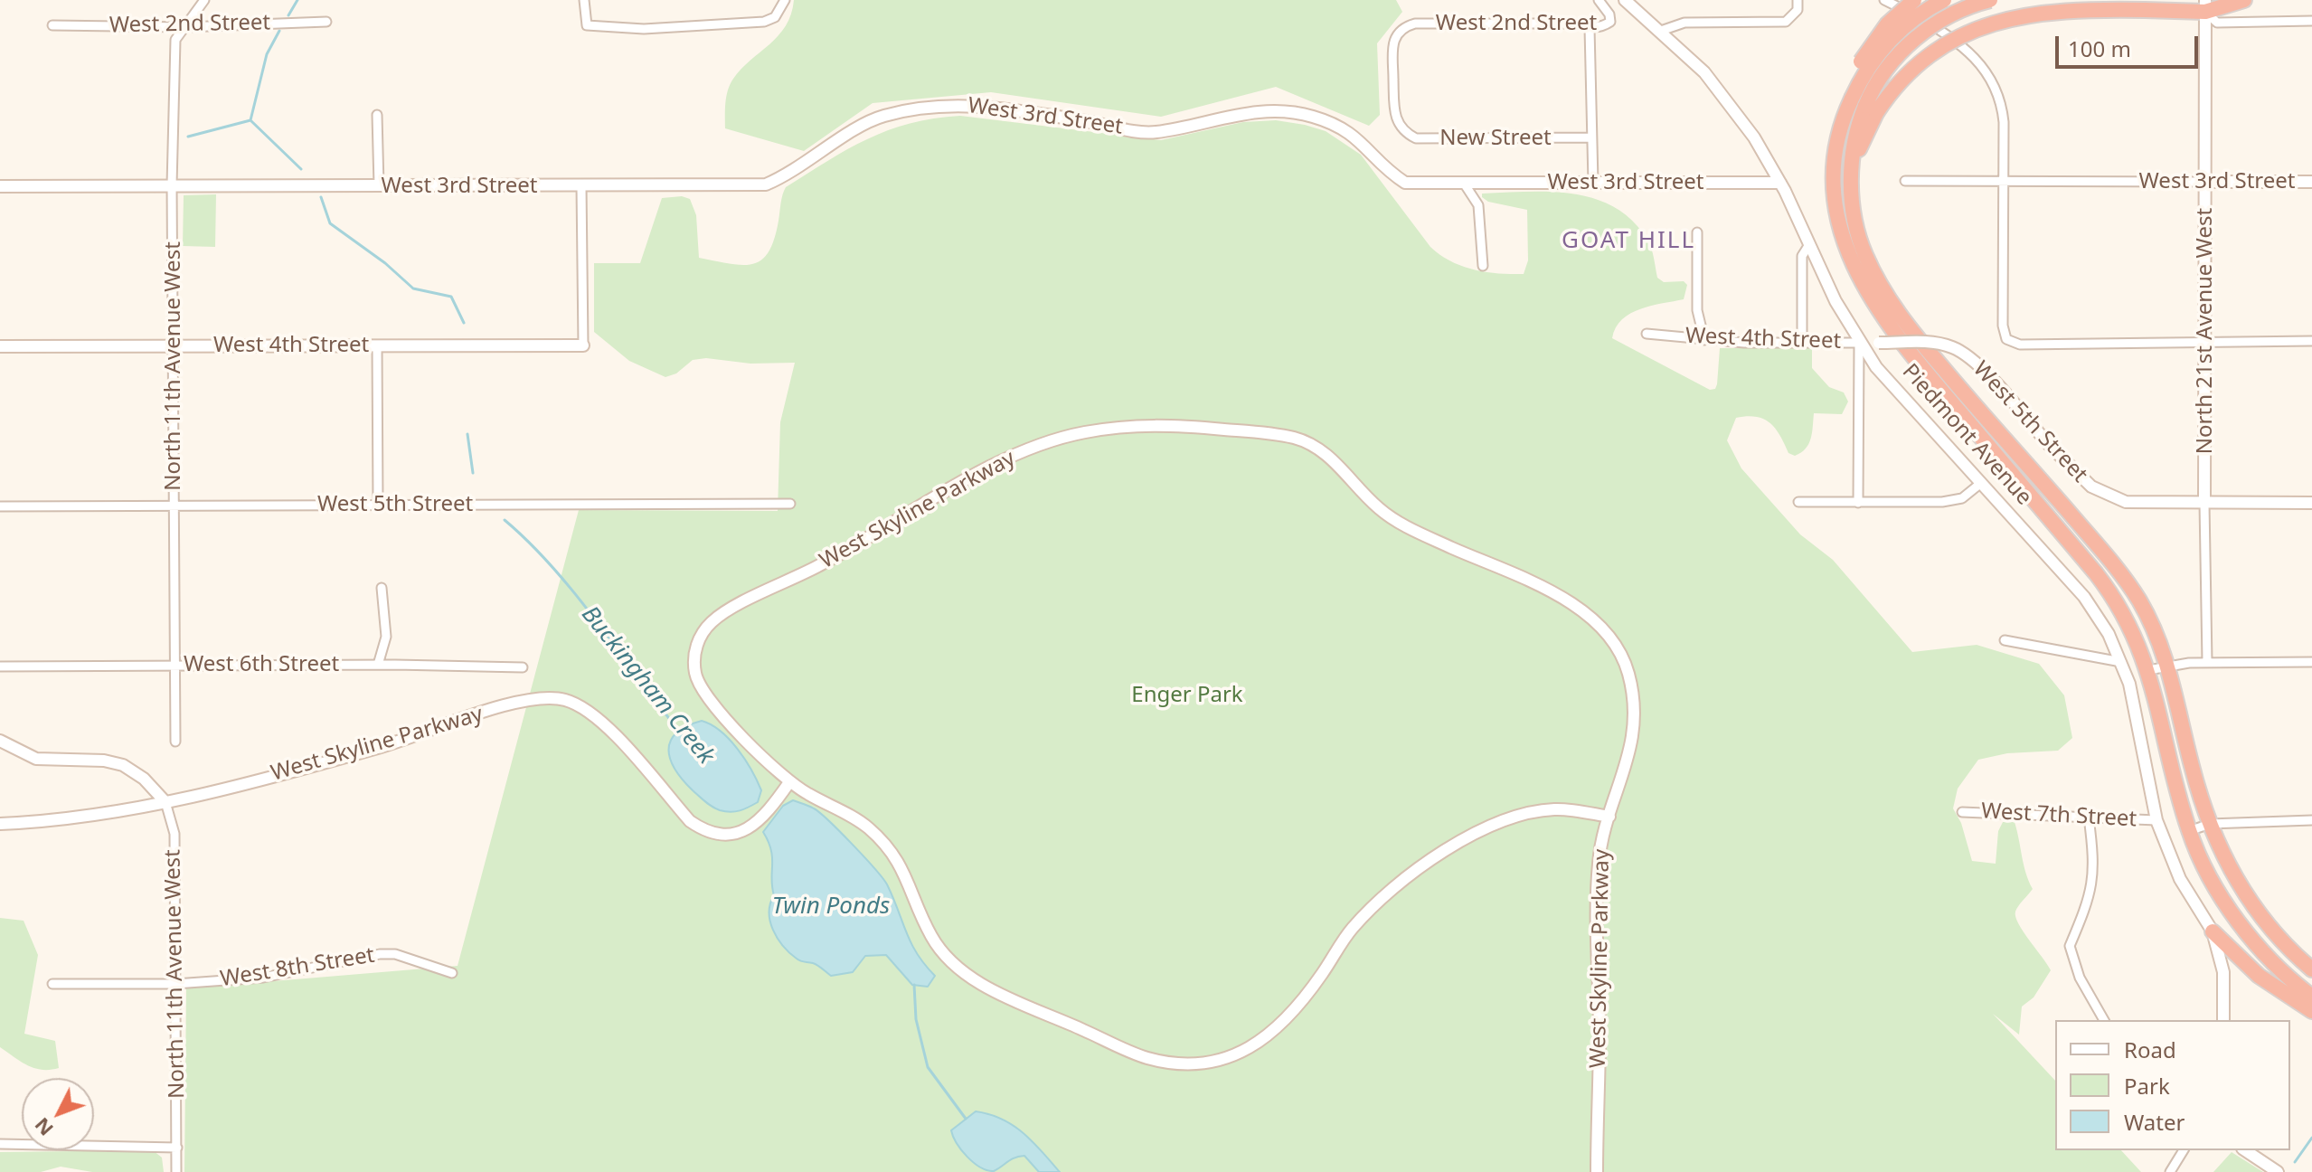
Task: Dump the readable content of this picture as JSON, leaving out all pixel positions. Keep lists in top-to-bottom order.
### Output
{
  "streets": {
    "highway": ["Piedmont Avenue"],
    "street": [
      "West 2nd Street",
      "West 3rd Street",
      "New Street",
      "North 21st Avenue West",
      "West 4th Street",
      "North 11th Avenue West",
      "West 5th Street",
      "West Skyline Parkway",
      "West 6th Street",
      "West 7th Street",
      "West 8th Street"
    ]
  },
  "crossings": [
    ["West 2nd Street", "New Street"],
    ["West 2nd Street", "North 11th Avenue West"],
    ["West 3rd Street", "North 21st Avenue West"],
    ["West 3rd Street", "North 11th Avenue West"],
    ["West 3rd Street", "Piedmont Avenue"],
    ["North 21st Avenue West", "West 5th Street"],
    ["West 4th Street", "North 11th Avenue West"],
    ["West 4th Street", "West 5th Street"],
    ["West 4th Street", "Piedmont Avenue"],
    ["North 11th Avenue West", "West 5th Street"],
    ["North 11th Avenue West", "West Skyline Parkway"],
    ["North 11th Avenue West", "West 6th Street"],
    ["North 11th Avenue West", "West 8th Street"],
    ["Piedmont Avenue", "West 7th Street"]
  ],
  "districts": ["GOAT HILL"],
  "water": ["Buckingham Creek", "Twin Ponds"],
  "parks": ["Enger Park"],
  "legend": ["Road", "Park", "Water"],
  "scale_bar": "100 m",
  "north": "bottom left"
}
